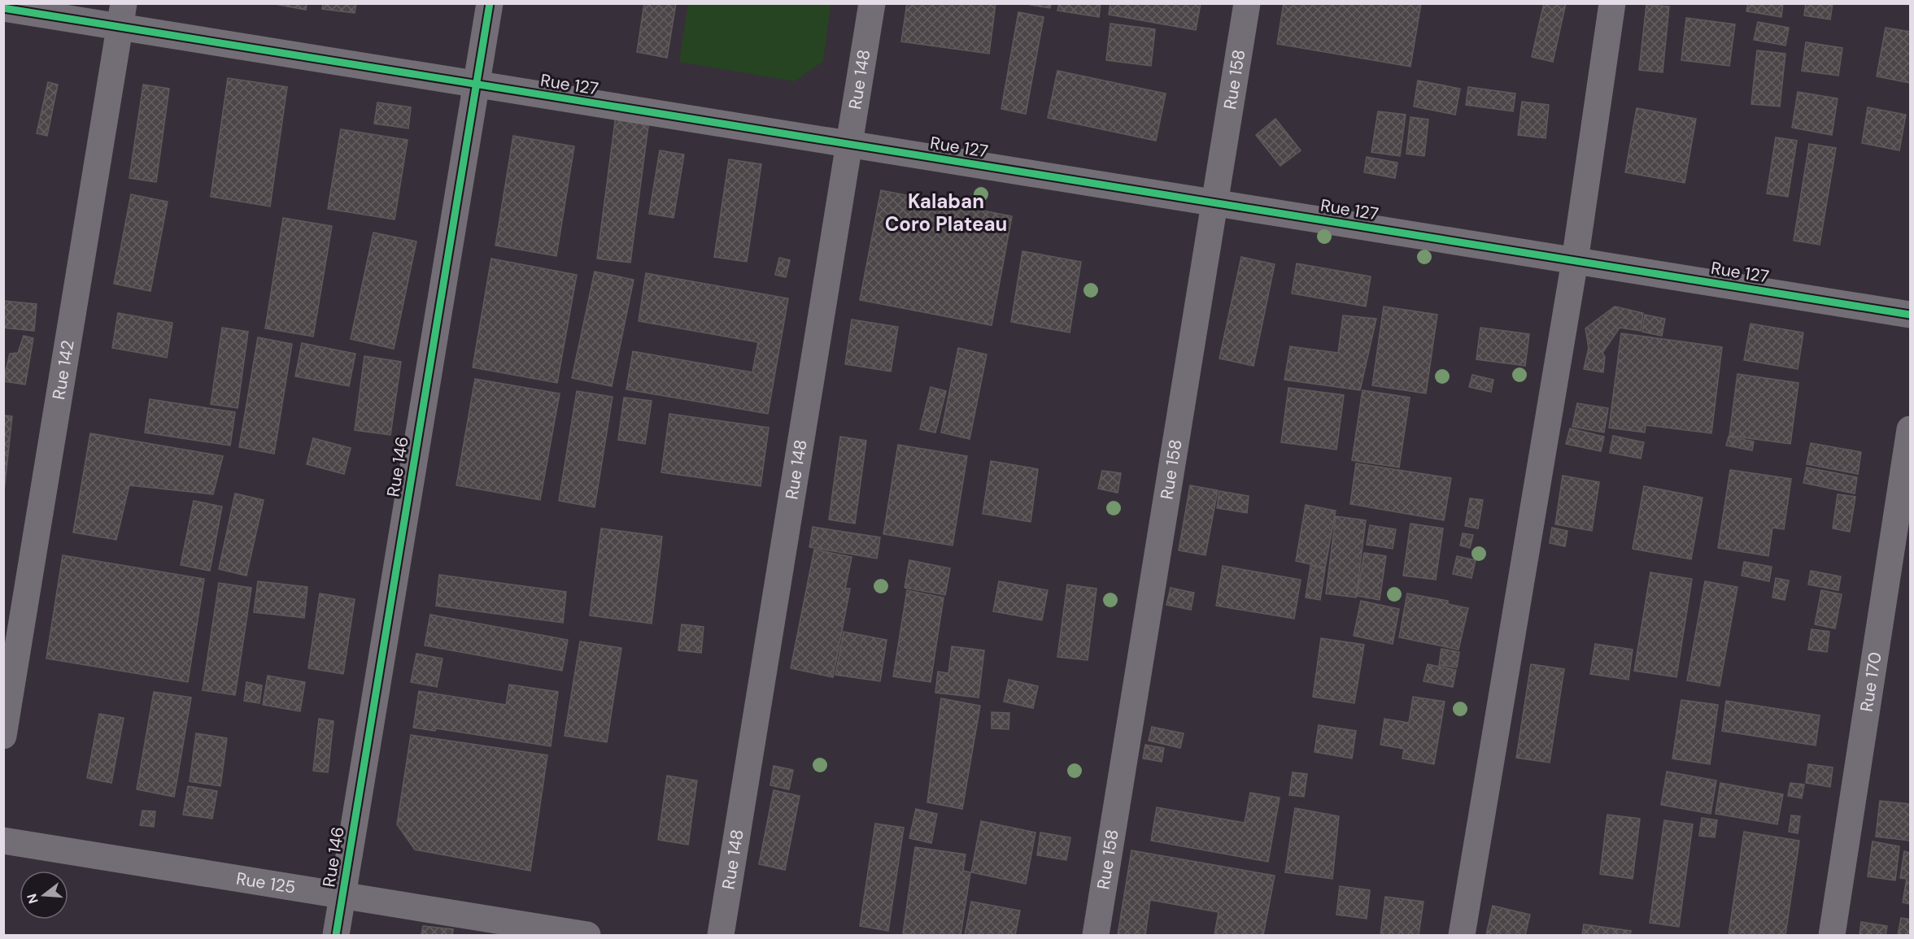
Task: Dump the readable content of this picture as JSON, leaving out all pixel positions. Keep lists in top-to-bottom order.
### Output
{
  "streets": {
    "street": [
      "Rue 148",
      "Rue 158",
      "Rue 127",
      "Rue 142",
      "Rue 146",
      "Rue 170",
      "Rue 125"
    ]
  },
  "crossings": [
    ["Rue 148", "Rue 127"],
    ["Rue 158", "Rue 127"],
    ["Rue 127", "Rue 142"],
    ["Rue 127", "Rue 146"],
    ["Rue 146", "Rue 125"]
  ],
  "districts": ["Kalaban Coro Plateau"],
  "north": "left"
}
